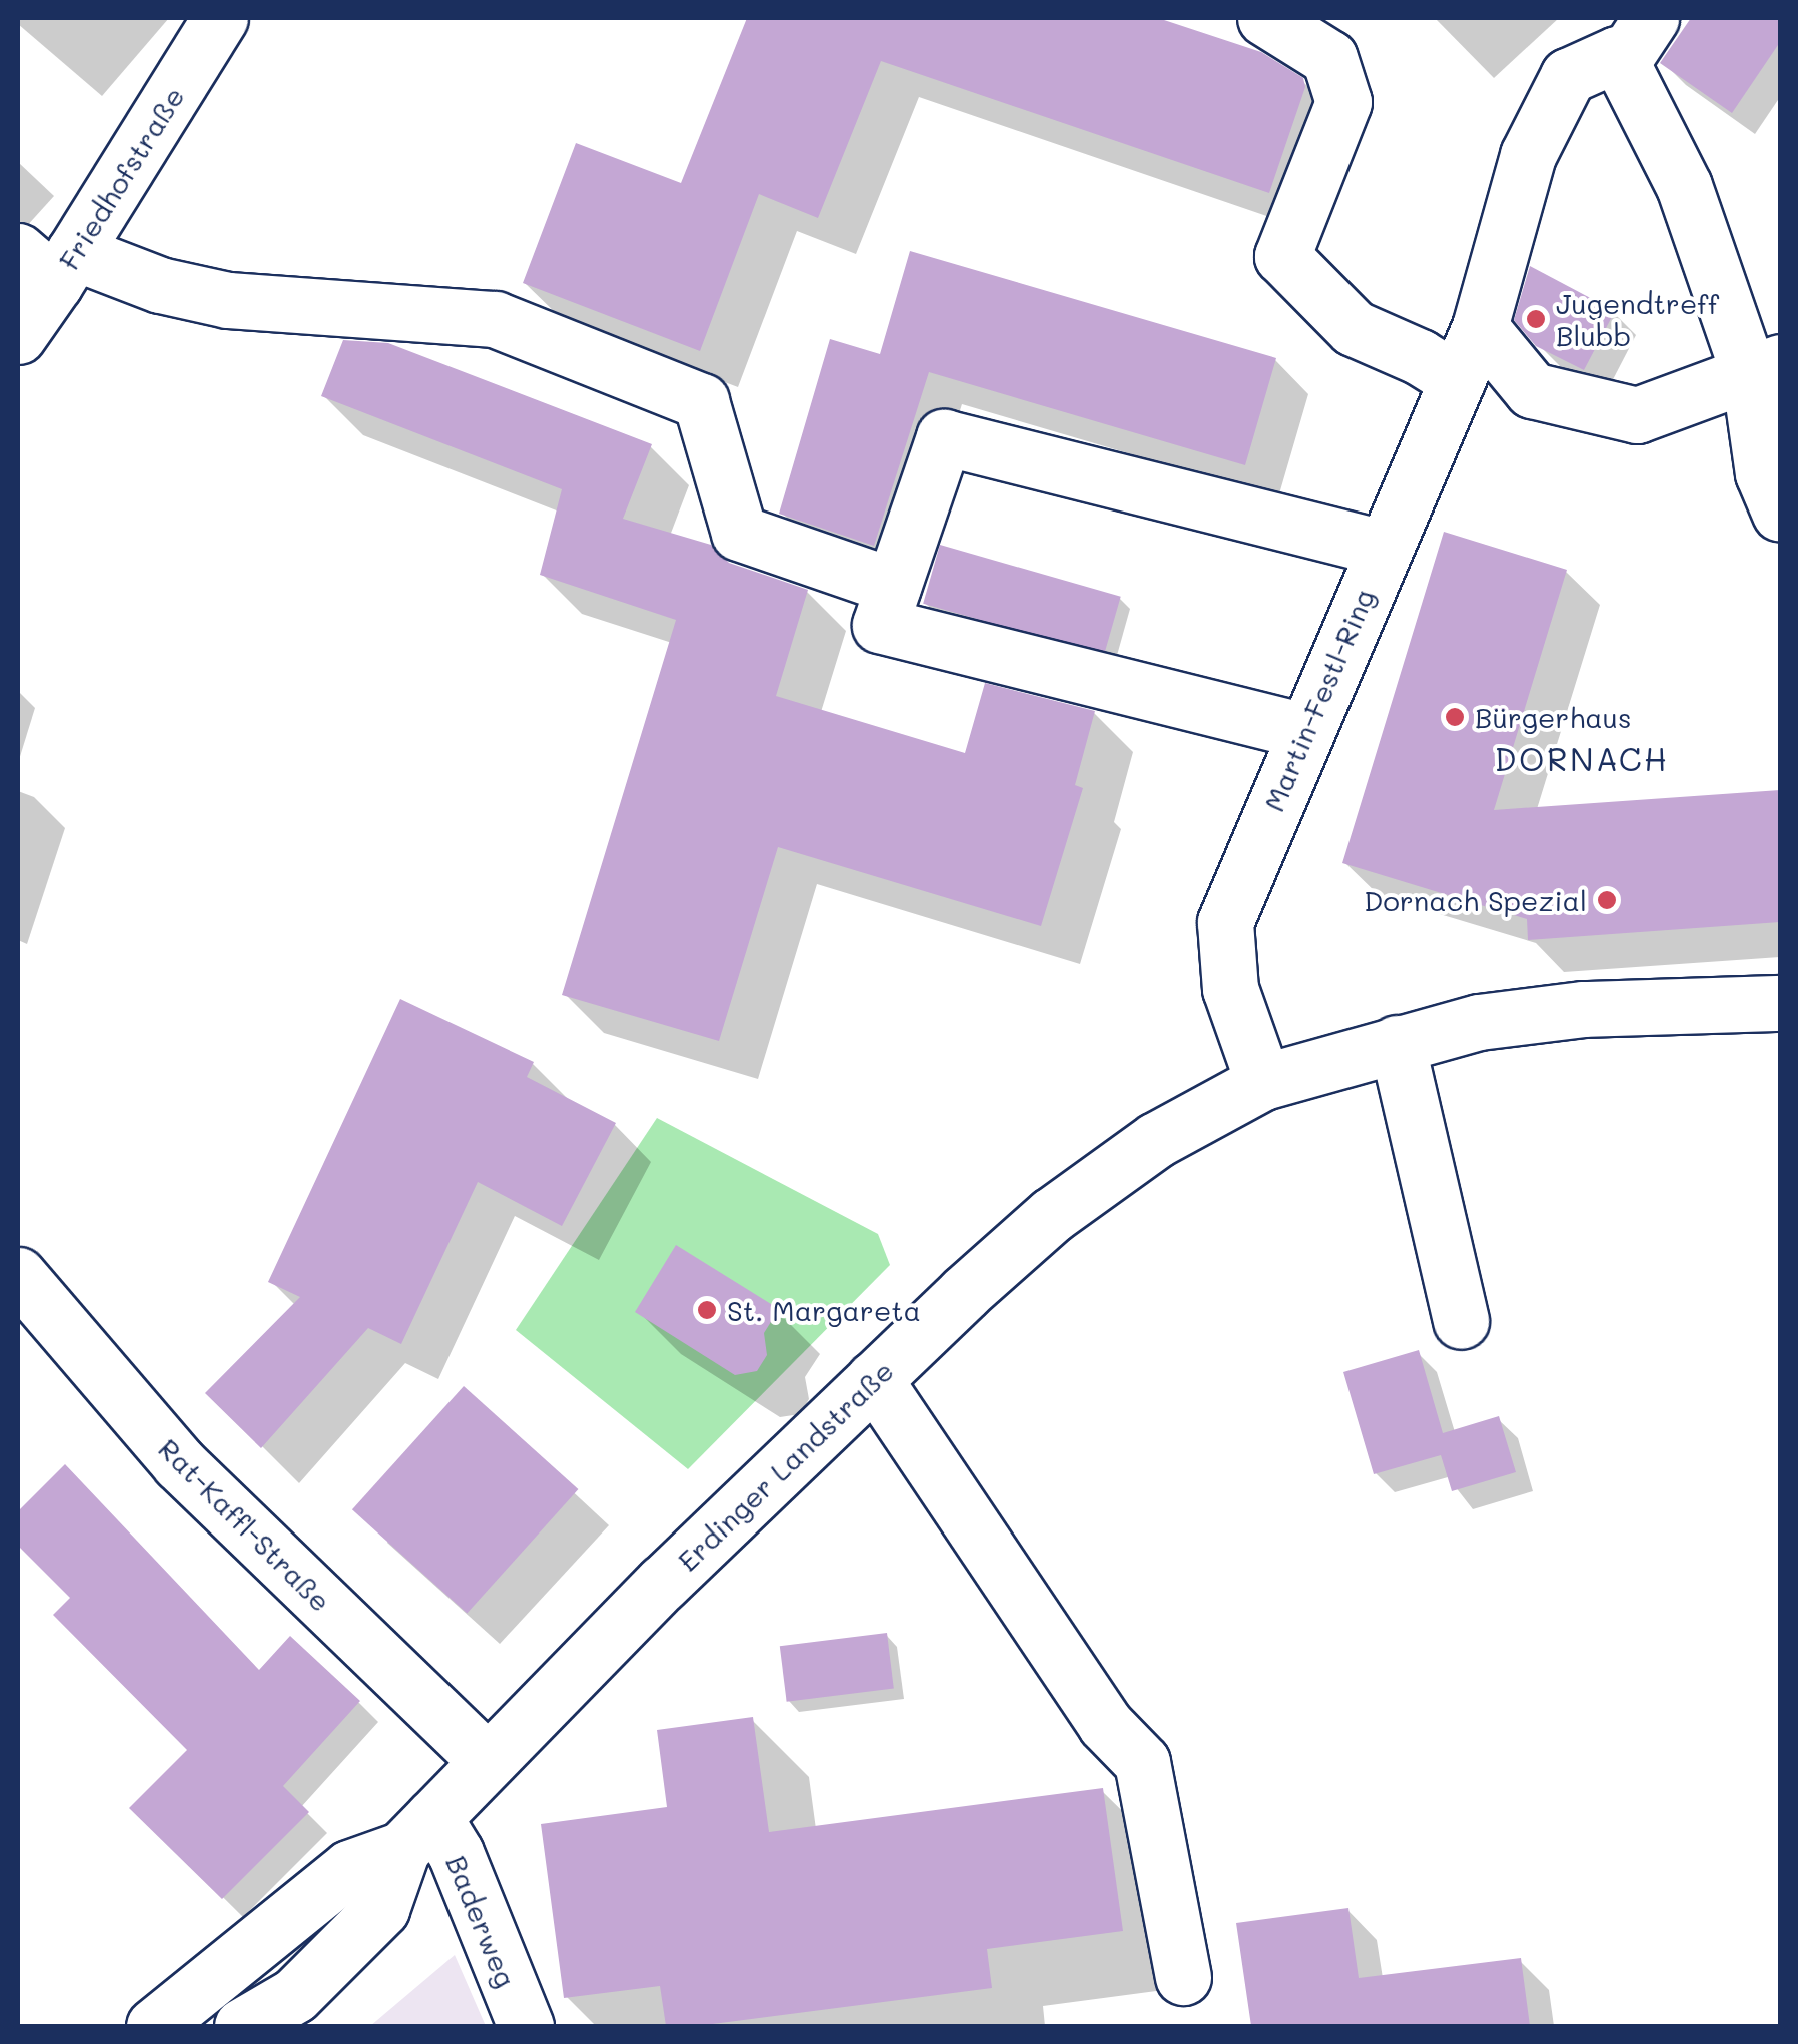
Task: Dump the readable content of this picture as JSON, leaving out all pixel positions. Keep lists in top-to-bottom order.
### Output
{
  "streets": {
    "street": [
      "Friedhofstraße",
      "Martin-Festl-Ring",
      "Erdinger Landstraße",
      "Rat-Kaffl-Straße",
      "Baderweg"
    ]
  },
  "crossings": [
    ["Martin-Festl-Ring", "Erdinger Landstraße"],
    ["Erdinger Landstraße", "Rat-Kaffl-Straße"],
    ["Erdinger Landstraße", "Baderweg"]
  ],
  "districts": ["DORNACH"],
  "places": [
    "Jugendtreff Blubb",
    "Bürgerhaus",
    "Dornach Spezial",
    "St. Margareta"
  ]
}
